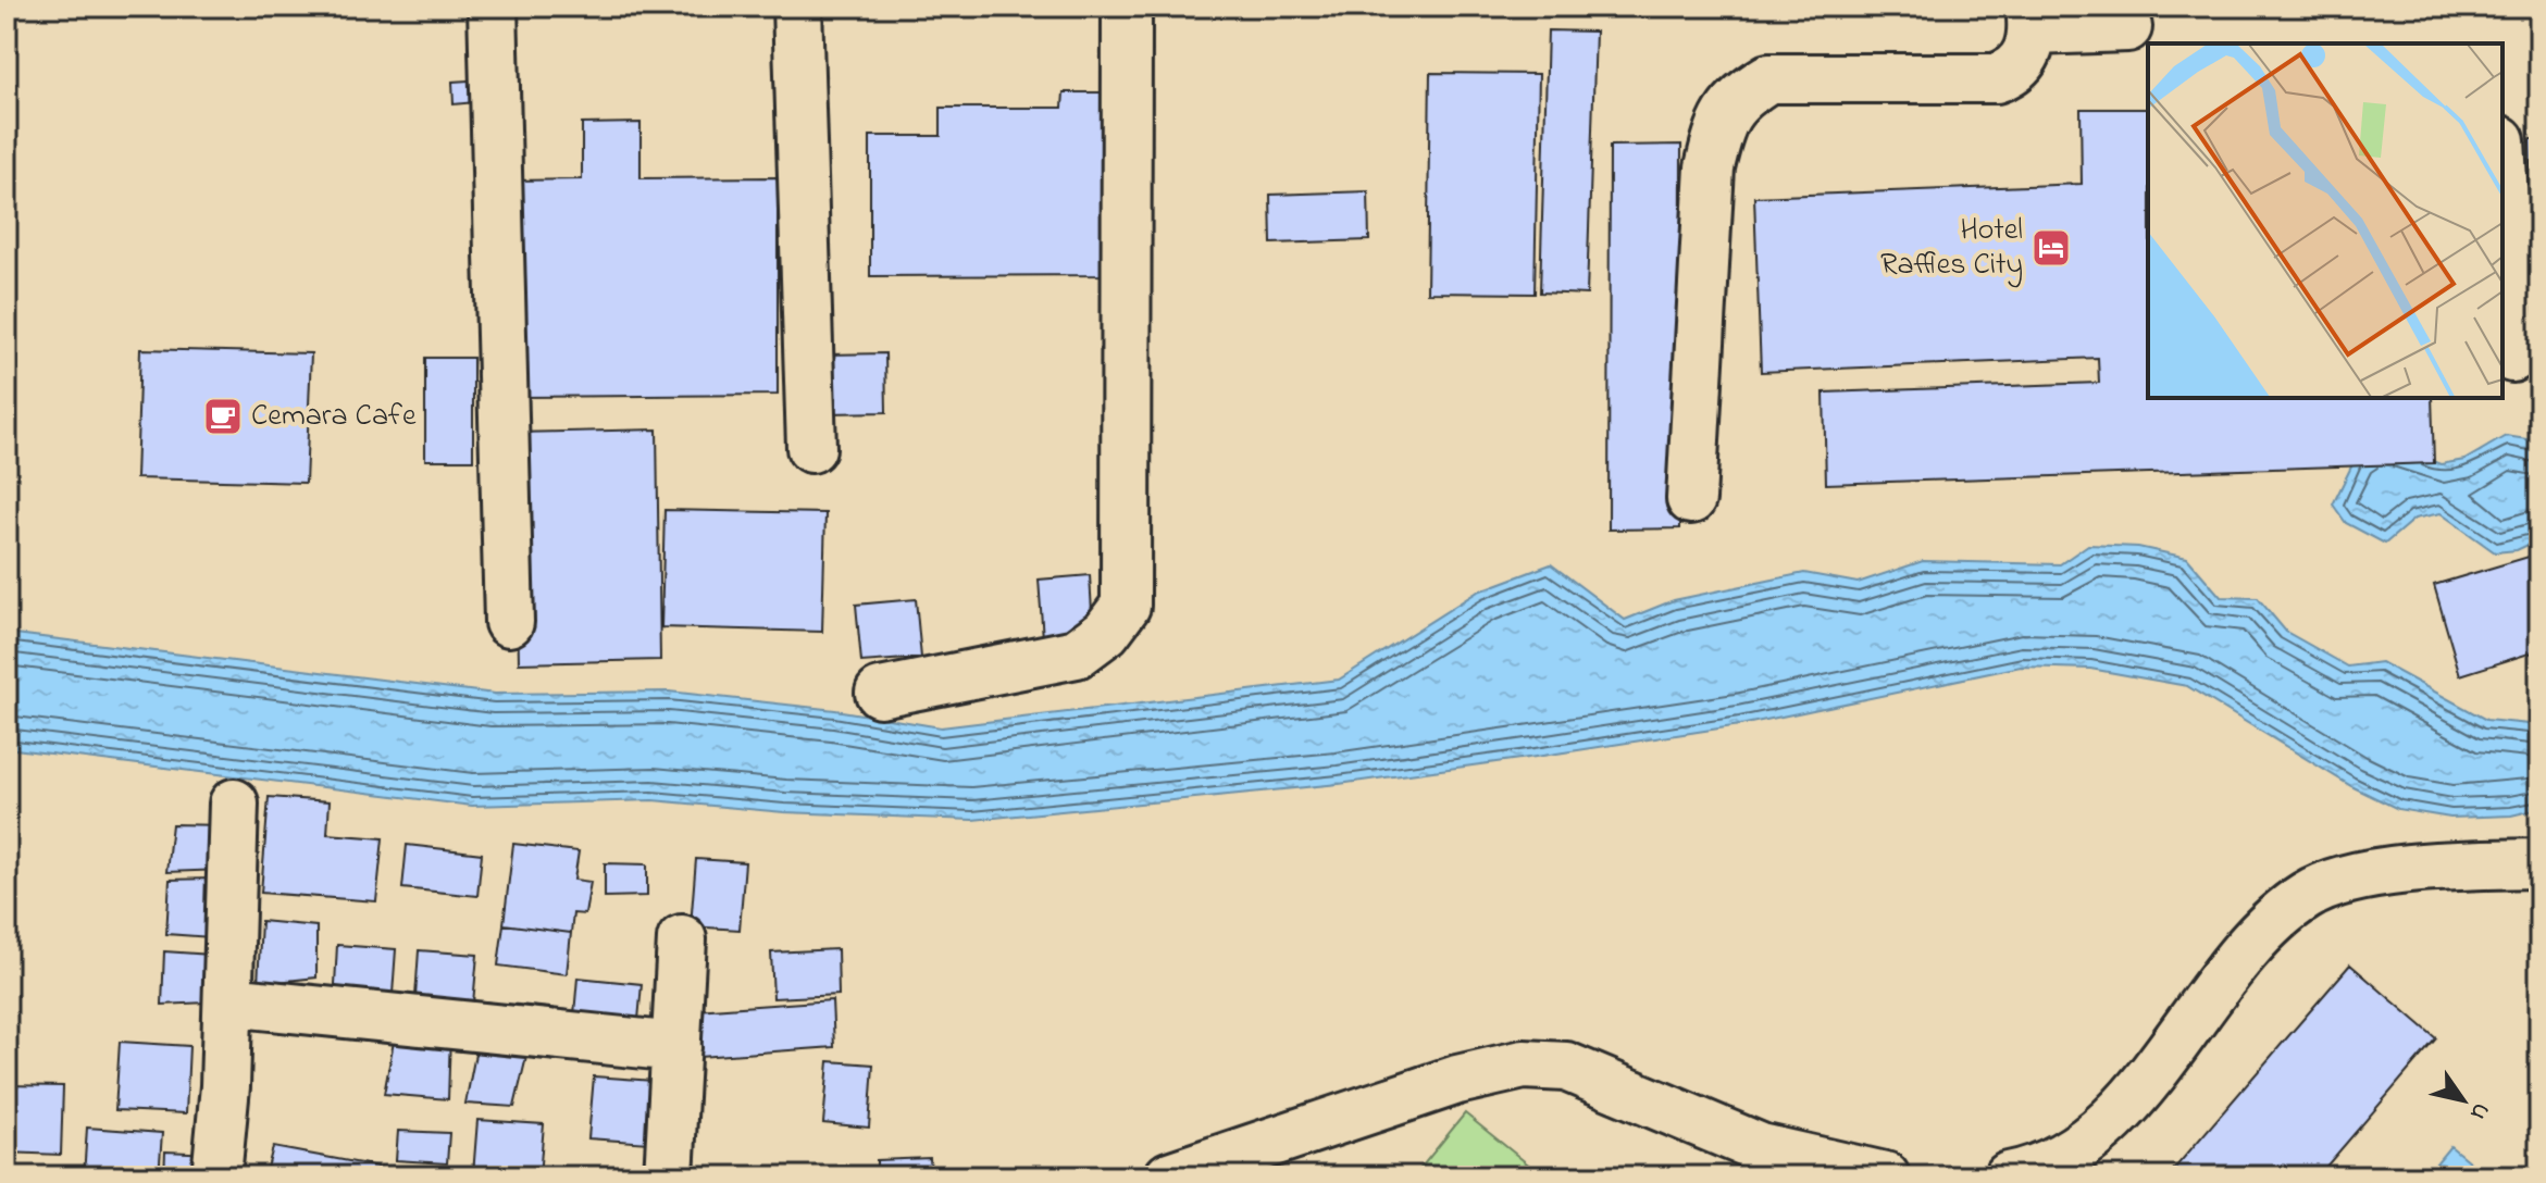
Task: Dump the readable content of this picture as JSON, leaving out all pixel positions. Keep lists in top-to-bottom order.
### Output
{
  "places": {
    "hotel": ["Hotel Raffles City"],
    "cafe": ["Cemara Cafe"]
  },
  "north": "bottom right"
}
